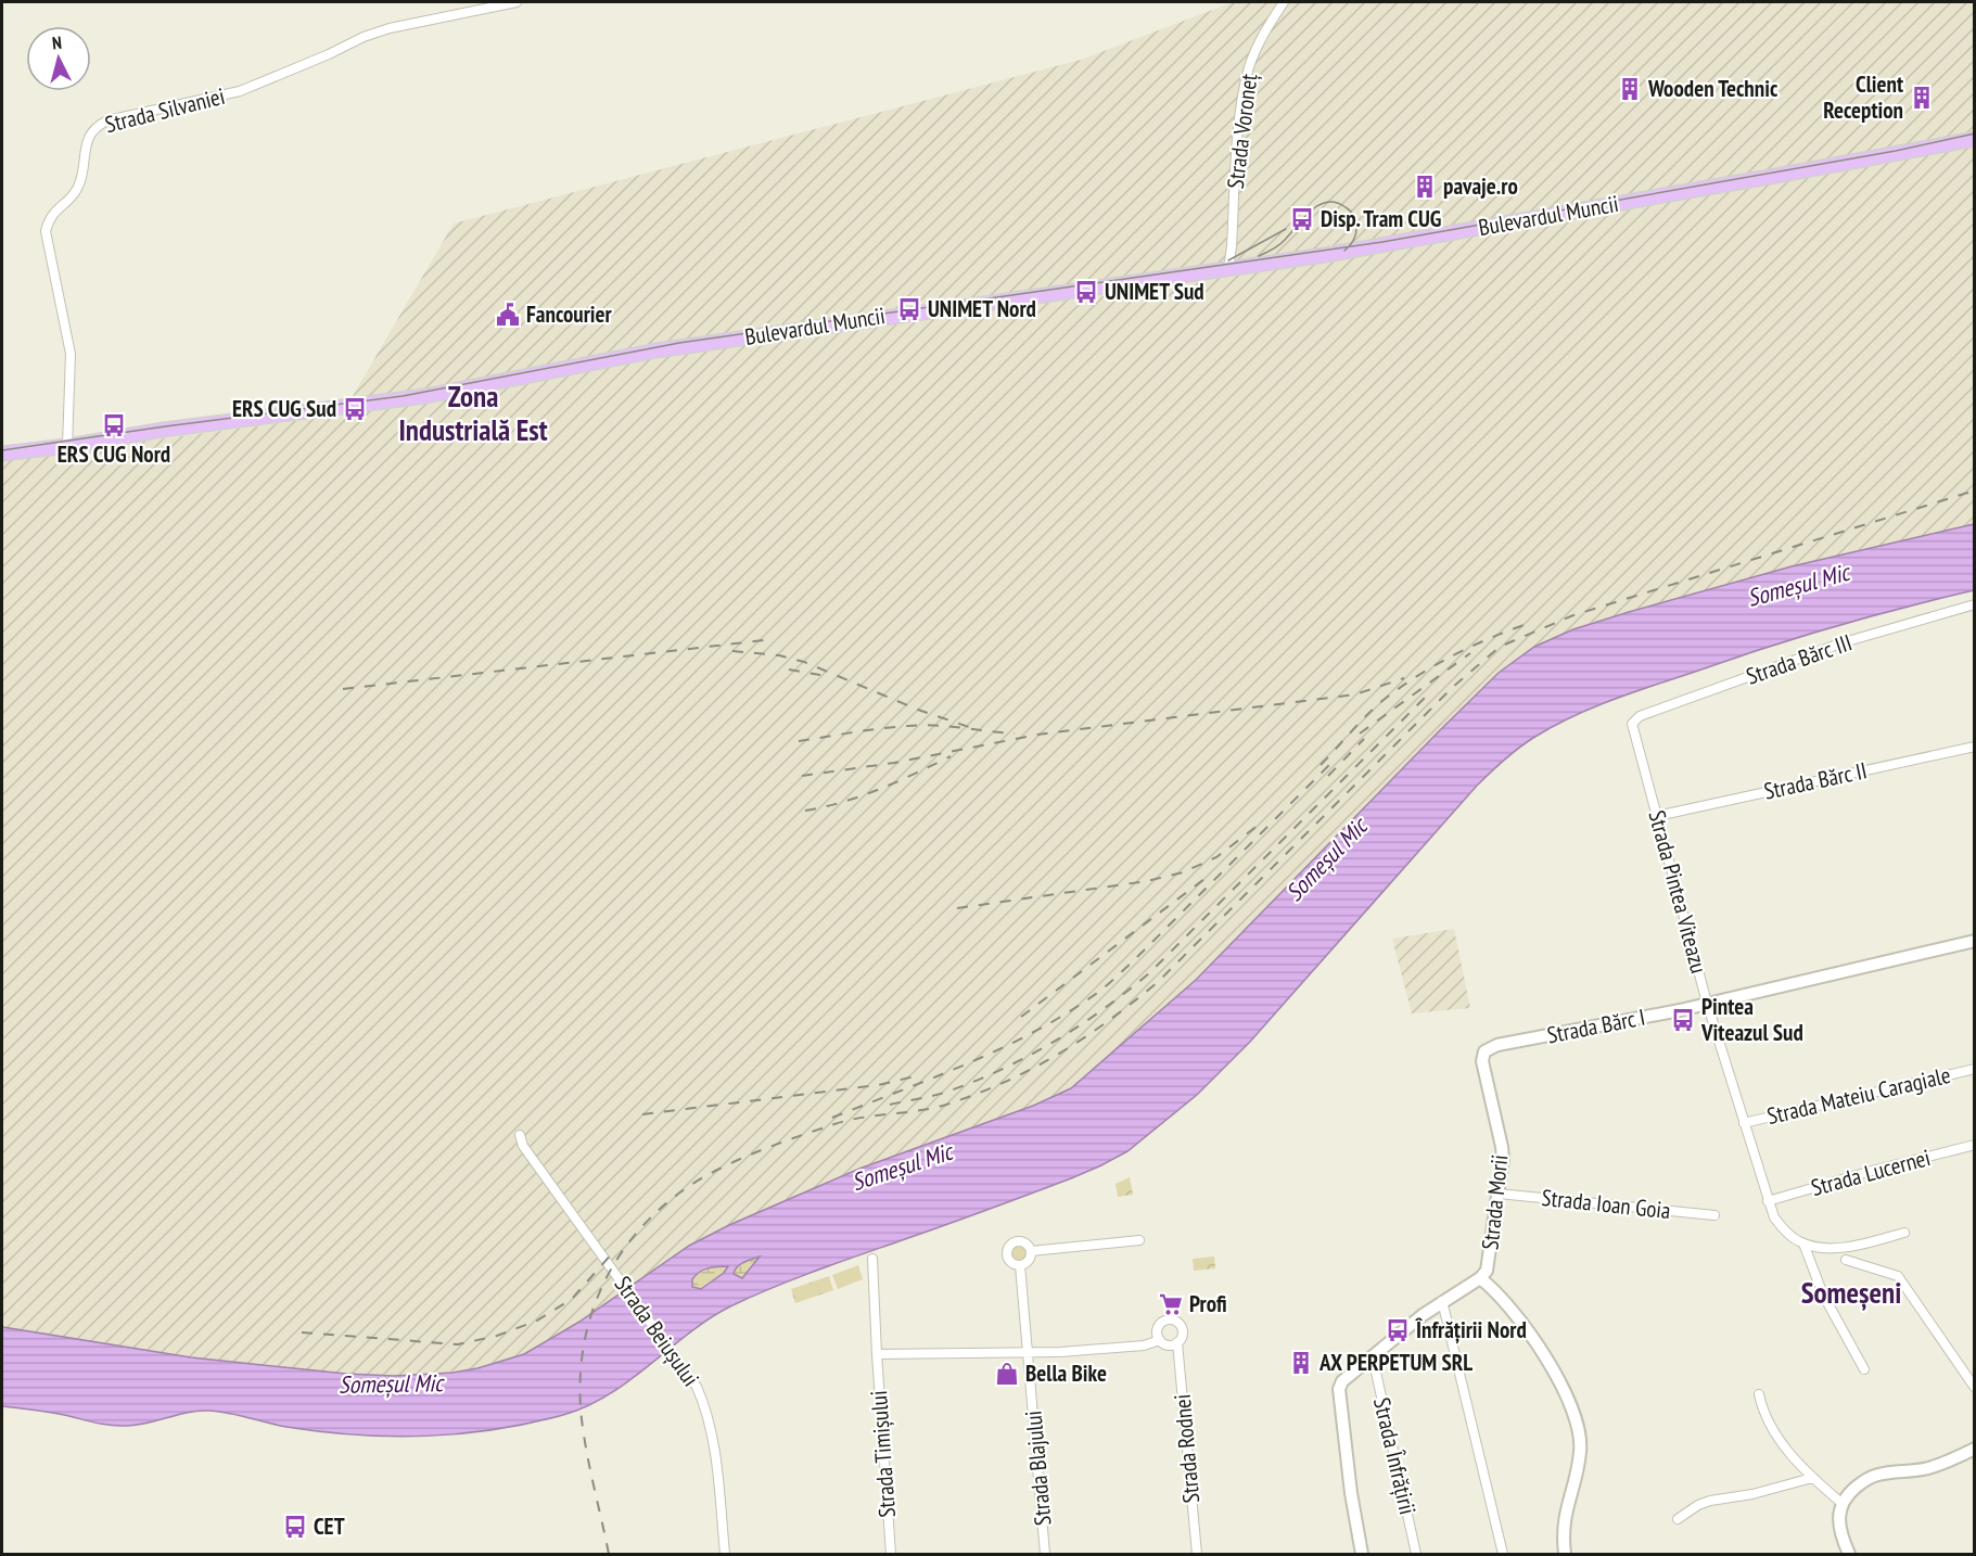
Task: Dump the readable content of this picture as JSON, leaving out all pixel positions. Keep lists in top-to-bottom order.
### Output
{
  "streets": {
    "main road": ["Bulevardul Muncii"],
    "street": [
      "Strada Silvaniei",
      "Strada Voroneț",
      "Strada Bărc III",
      "Strada Bărc II",
      "Strada Pintea Viteazu",
      "Strada Bărc I",
      "Strada Mateiu Caragiale",
      "Strada Lucernei",
      "Strada Morii",
      "Strada Ioan Goia",
      "Strada Beiușului",
      "Strada Rodnei",
      "Strada Timișului",
      "Strada Înfrățirii",
      "Strada Blajului"
    ]
  },
  "crossings": [
    ["Strada Silvaniei", "Bulevardul Muncii"],
    ["Strada Voroneț", "Bulevardul Muncii"],
    ["Strada Bărc III", "Strada Pintea Viteazu"],
    ["Strada Bărc II", "Strada Pintea Viteazu"],
    ["Strada Pintea Viteazu", "Strada Bărc I"],
    ["Strada Pintea Viteazu", "Strada Mateiu Caragiale"],
    ["Strada Pintea Viteazu", "Strada Lucernei"],
    ["Strada Bărc I", "Strada Morii"],
    ["Strada Morii", "Strada Ioan Goia"]
  ],
  "districts": ["Zona Industrială Est", "Someșeni"],
  "water": ["Someșul Mic"],
  "places": {
    "building": [
      "Wooden Technic",
      "Client Reception",
      "pavaje.ro",
      "AX PERPETUM SRL"
    ],
    "bus stop": [
      "Disp. Tram CUG",
      "UNIMET Sud",
      "UNIMET Nord",
      "ERS CUG Sud",
      "ERS CUG Nord",
      "Pintea Viteazul Sud",
      "Înfrățirii Nord",
      "CET"
    ],
    "public building": ["Fancourier"],
    "supermarket": ["Profi"],
    "shop": ["Bella Bike"]
  },
  "north": "top"
}
